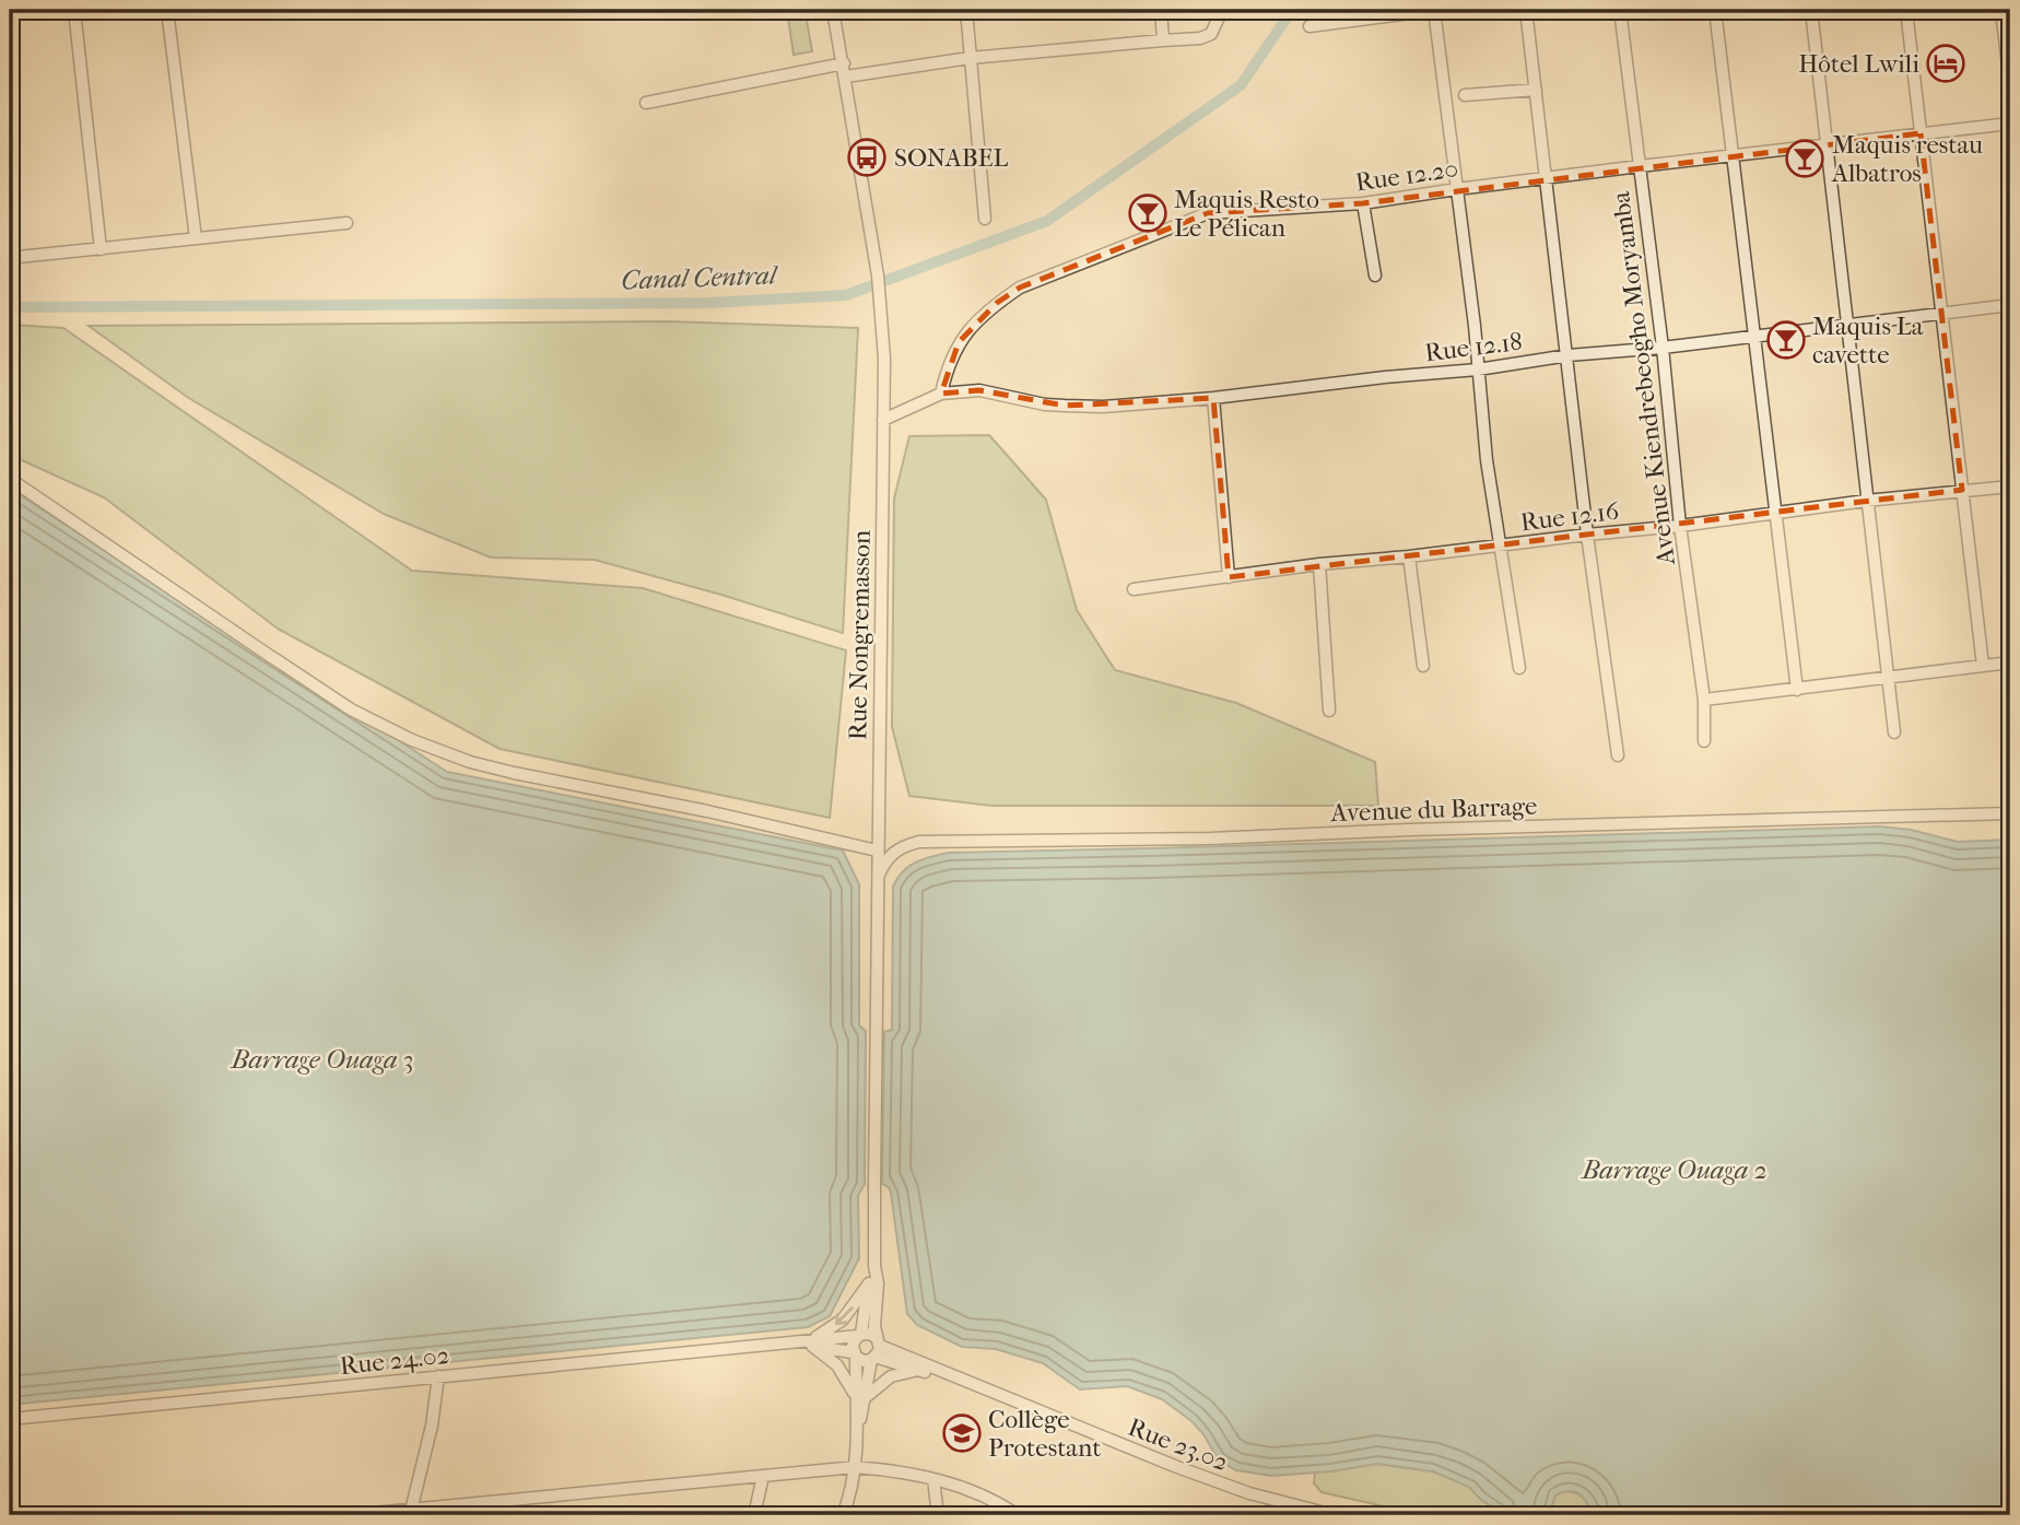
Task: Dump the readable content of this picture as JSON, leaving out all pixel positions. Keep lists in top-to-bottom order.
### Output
{
  "streets": {
    "street": [
      "Rue 12.20",
      "Rue 12.18",
      "Avenue Kiendrebeogho Moryamba",
      "Rue 12.16",
      "Rue Nongremasson",
      "Avenue du Barrage",
      "Rue 24.02",
      "Rue 23.02"
    ]
  },
  "crossings": [
    ["Rue 12.20", "Rue 12.18"],
    ["Rue 12.20", "Avenue Kiendrebeogho Moryamba"],
    ["Rue 12.18", "Avenue Kiendrebeogho Moryamba"],
    ["Avenue Kiendrebeogho Moryamba", "Rue 12.16"],
    ["Rue Nongremasson", "Avenue du Barrage"],
    ["Rue Nongremasson", "Rue 24.02"],
    ["Rue Nongremasson", "Rue 23.02"],
    ["Rue 24.02", "Rue 23.02"]
  ],
  "water": ["Canal Central", "Barrage Ouaga 3", "Barrage Ouaga 2"],
  "places": {
    "hotel": ["Hôtel Lwili"],
    "bus stop": ["SONABEL"],
    "bar": ["Maquis restau Albatros", "Maquis Resto Le Pélican", "Maquis La cavette"],
    "school or university": ["Collège Protestant"]
  }
}
